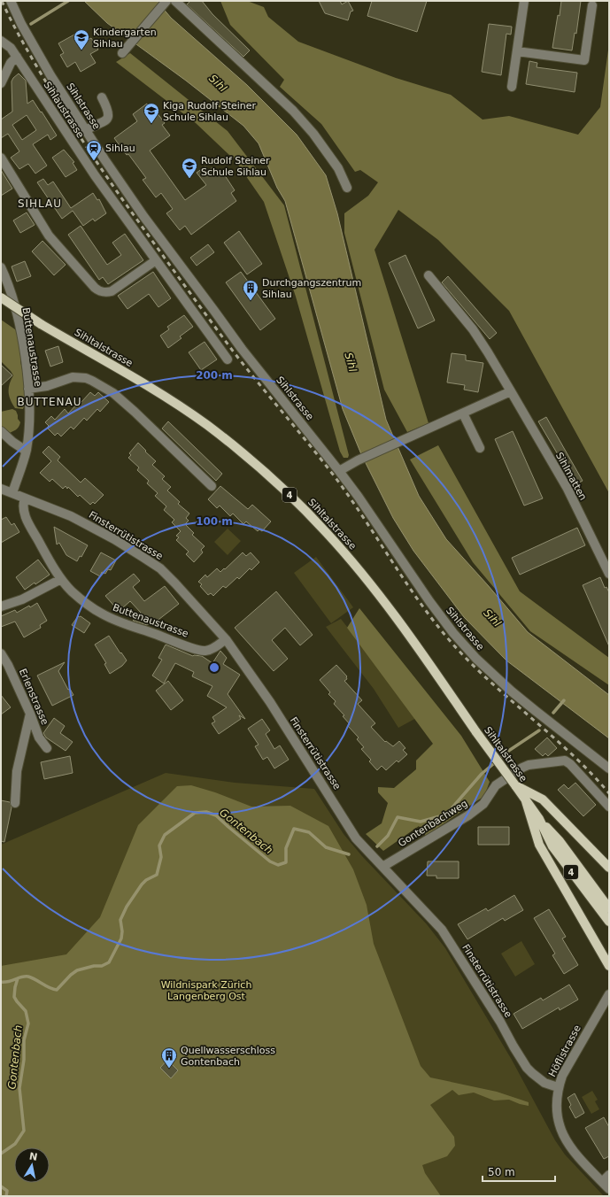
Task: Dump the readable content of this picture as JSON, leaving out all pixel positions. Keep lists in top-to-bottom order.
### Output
{
  "streets": {
    "main road": ["Sihltalstrasse", "4"],
    "street": [
      "Sihlstrasse",
      "Sihlaustrasse",
      "Buttenaustrasse",
      "Sihlmatten",
      "Finsterrütistrasse",
      "Erlenstrasse",
      "Gontenbachweg",
      "Höflistrasse"
    ]
  },
  "crossings": [
    ["Buttenaustrasse", "Finsterrütistrasse"],
    ["Finsterrütistrasse", "Gontenbachweg"],
    ["Finsterrütistrasse", "Höflistrasse"]
  ],
  "districts": ["SIHLAU", "BUTTENAU"],
  "water": ["Sihl", "Gontenbach"],
  "parks": ["Wildnispark Zürich Langenberg Ost"],
  "places": {
    "school or university": ["Kindergarten Sihlau", "Kiga Rudolf Steiner Schule Sihlau", "Rudolf Steiner Schule Sihlau"],
    "station": ["Sihlau"],
    "building": ["Durchgangszentrum Sihlau", "Quellwasserschloss Gontenbach"]
  },
  "scale_bar": "50 m",
  "north": "top",
  "rings": ["200 m", "100 m"]
}
